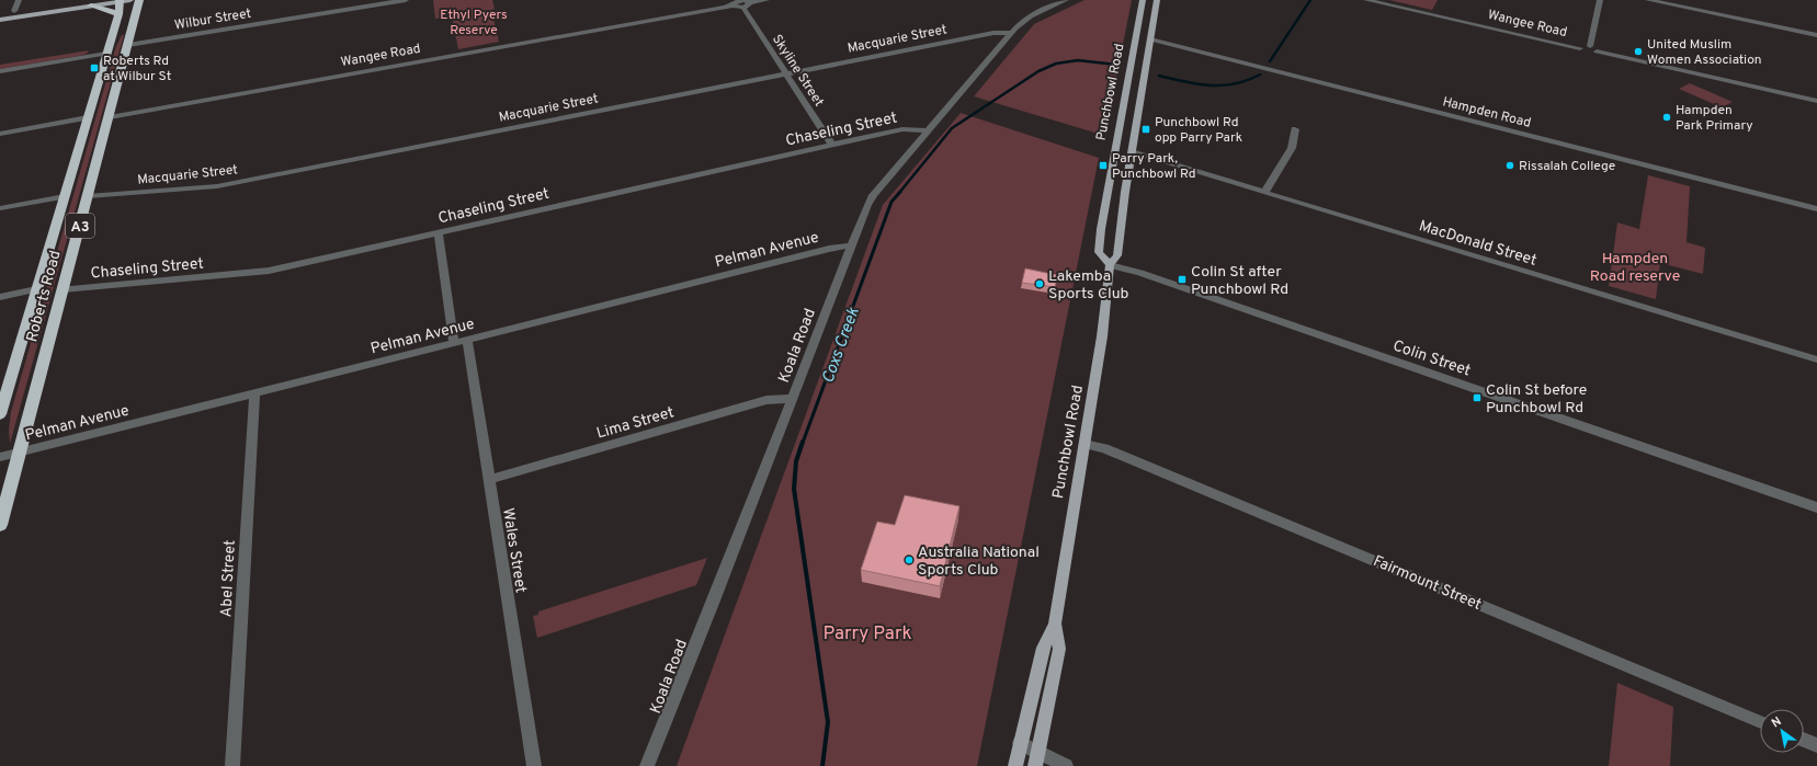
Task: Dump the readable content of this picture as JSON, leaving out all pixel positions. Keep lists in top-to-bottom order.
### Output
{
  "streets": {
    "highway": ["A3", "Roberts Road"],
    "main road": ["Punchbowl Road"],
    "street": [
      "Wilbur Street",
      "Wangee Road",
      "Macquarie Street",
      "Skyline Street",
      "Hampden Road",
      "Chaseling Street",
      "MacDonald Street",
      "Pelman Avenue",
      "Koala Road",
      "Colin Street",
      "Lima Street",
      "Wales Street",
      "Abel Street",
      "Fairmount Street"
    ]
  },
  "crossings": [
    ["Wilbur Street", "Roberts Road"],
    ["Wangee Road", "Roberts Road"],
    ["Macquarie Street", "Skyline Street"],
    ["Macquarie Street", "Roberts Road"],
    ["Macquarie Street", "Koala Road"],
    ["Skyline Street", "Chaseling Street"],
    ["Punchbowl Road", "Hampden Road"],
    ["Punchbowl Road", "MacDonald Street"],
    ["Punchbowl Road", "Colin Street"],
    ["Punchbowl Road", "Fairmount Street"],
    ["Chaseling Street", "Roberts Road"],
    ["Chaseling Street", "Koala Road"],
    ["Chaseling Street", "Wales Street"],
    ["Pelman Avenue", "Roberts Road"],
    ["Pelman Avenue", "Koala Road"],
    ["Pelman Avenue", "Wales Street"],
    ["Pelman Avenue", "Abel Street"],
    ["Koala Road", "Lima Street"],
    ["Lima Street", "Wales Street"]
  ],
  "water": ["Coxs Creek"],
  "parks": ["Ethyl Pyers Reserve", "Hampden Road reserve", "Parry Park"],
  "places": {
    "other": [
      "United Muslim Women Association",
      "Hampden Park Primary",
      "Rissalah College",
      "Lakemba Sports Club",
      "Australia National Sports Club"
    ],
    "transit": [
      "Roberts Rd at Wilbur St",
      "Punchbowl Rd opp Parry Park",
      "Parry Park, Punchbowl Rd",
      "Colin St after Punchbowl Rd",
      "Colin St before Punchbowl Rd"
    ]
  },
  "north": "top left"
}
